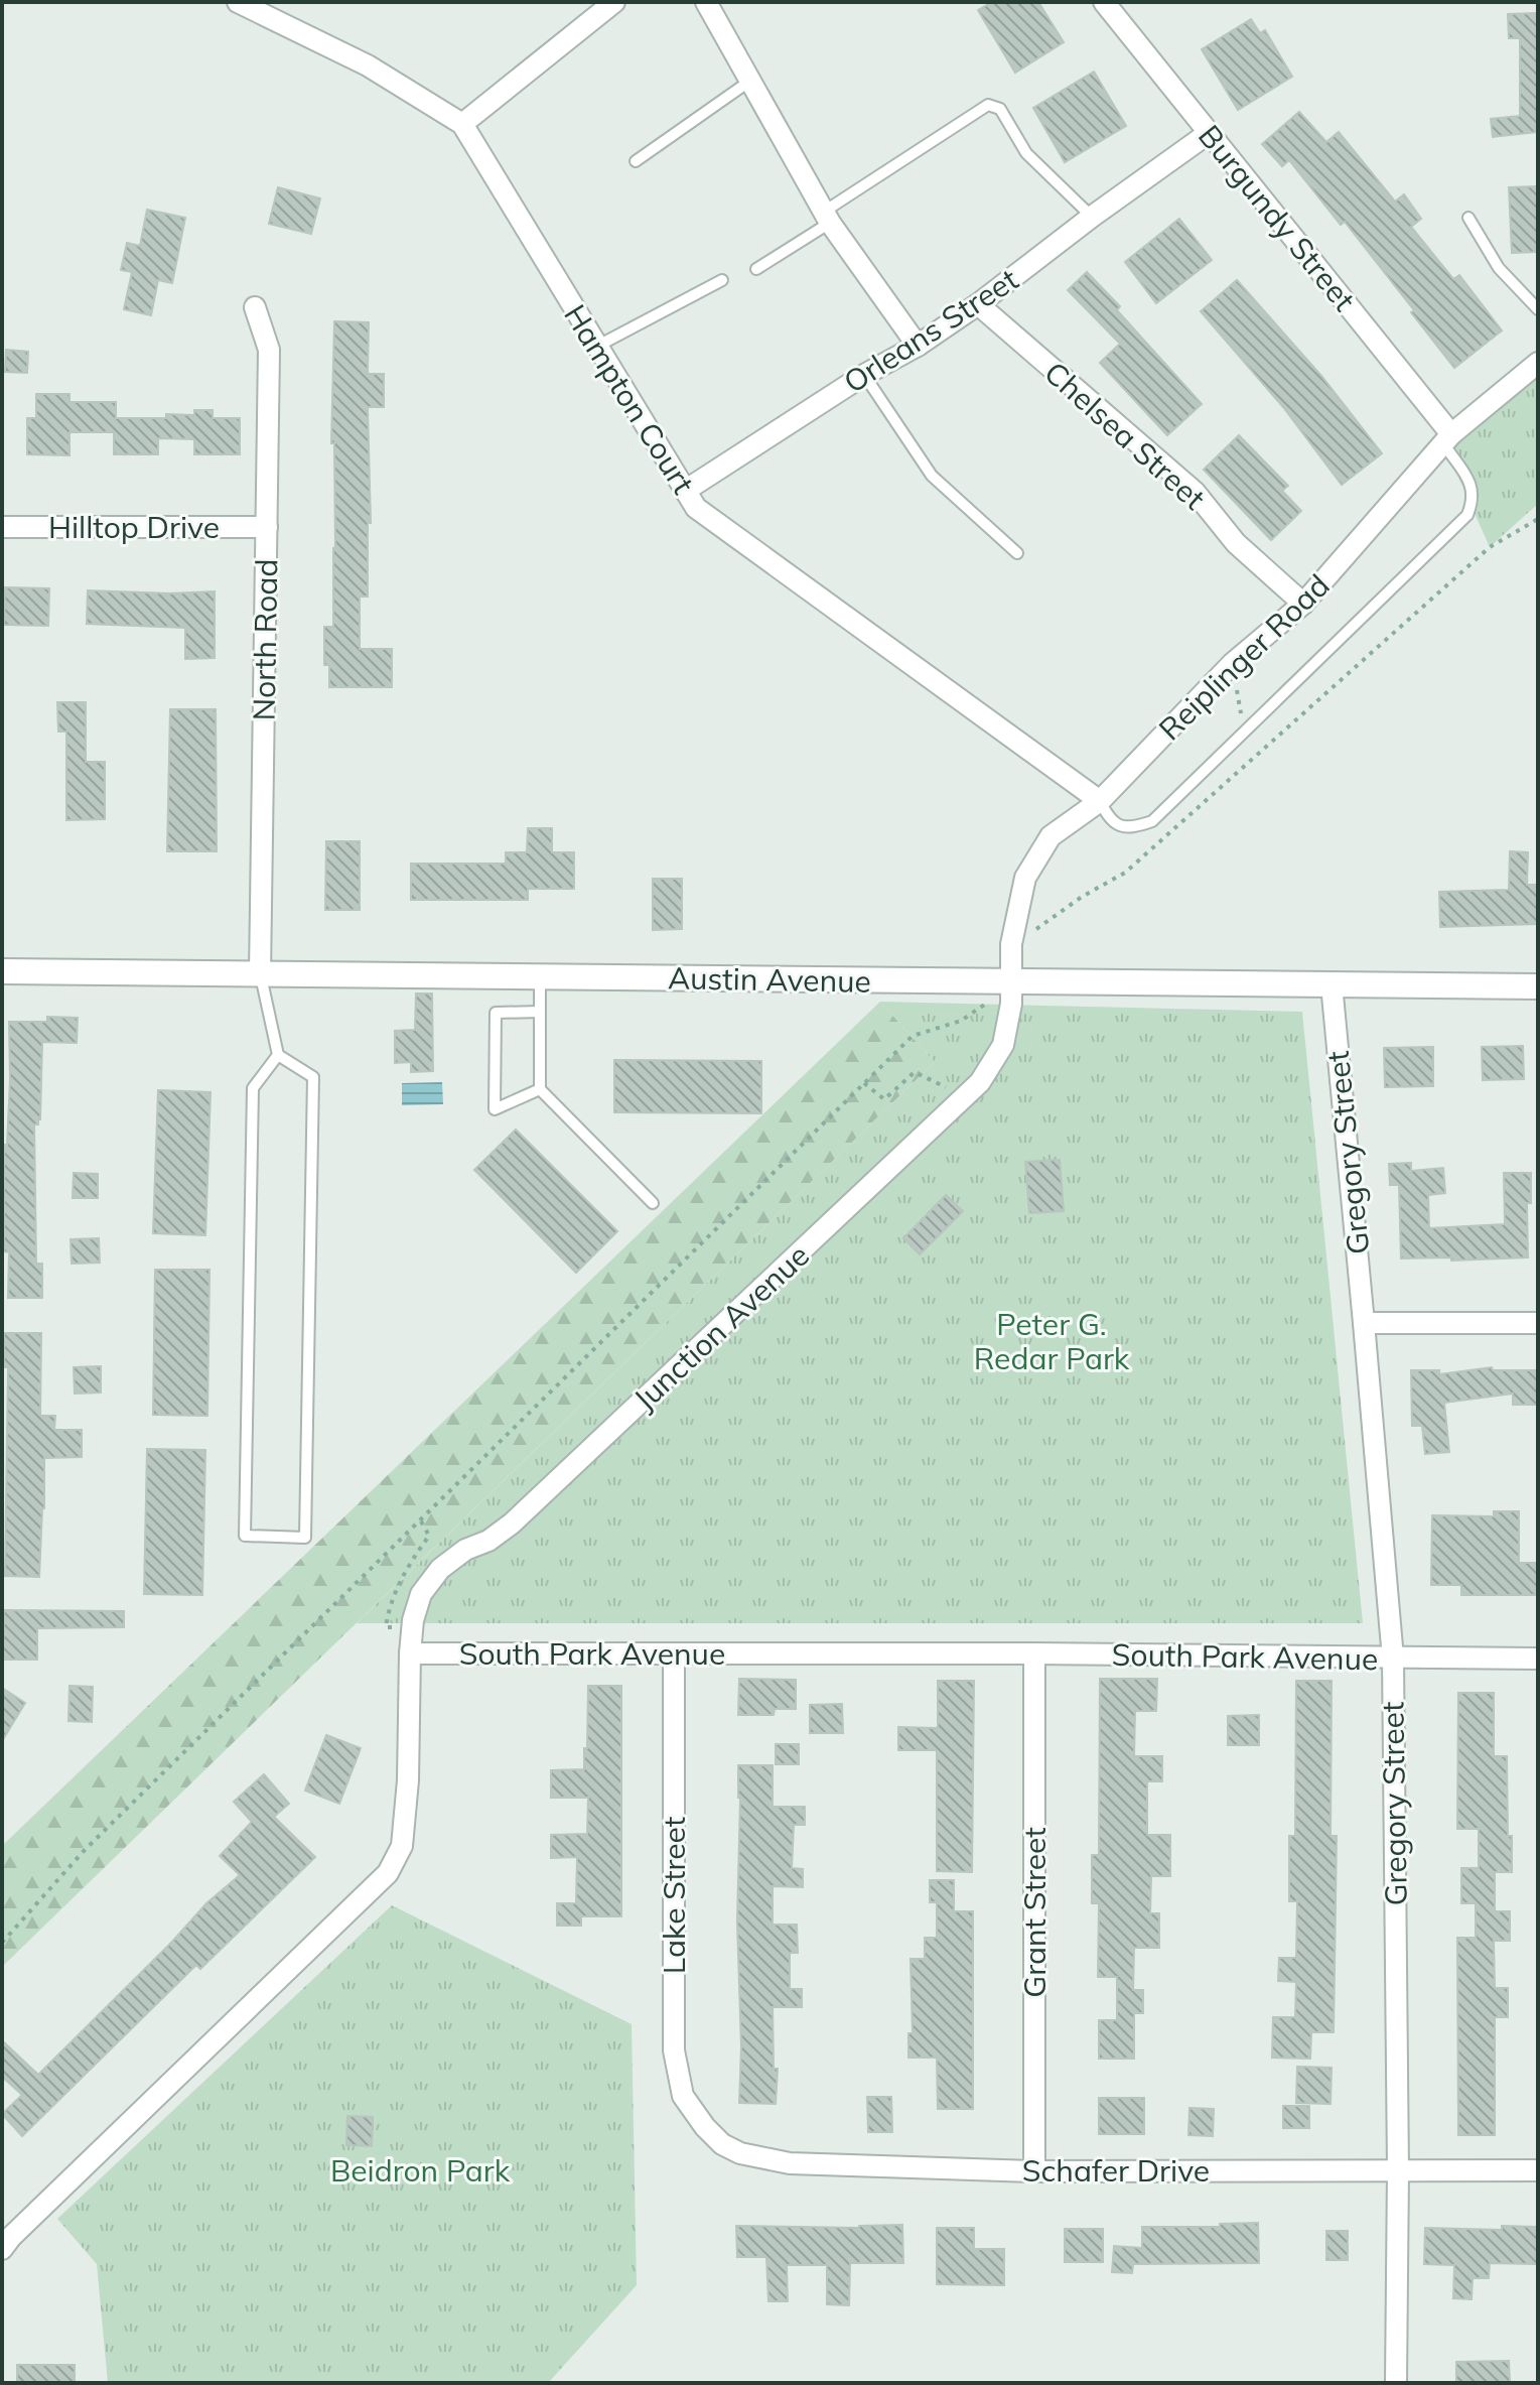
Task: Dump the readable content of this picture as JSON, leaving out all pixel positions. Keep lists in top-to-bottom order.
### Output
{
  "streets": {
    "street": [
      "Burgundy Street",
      "Orleans Street",
      "Hampton Court",
      "Chelsea Street",
      "Hilltop Drive",
      "North Road",
      "Reiplinger Road",
      "Austin Avenue",
      "Gregory Street",
      "Junction Avenue",
      "South Park Avenue",
      "Lake Street",
      "Grant Street",
      "Schafer Drive"
    ]
  },
  "crossings": [
    ["Burgundy Street", "Orleans Street"],
    ["Burgundy Street", "Reiplinger Road"],
    ["Orleans Street", "Hampton Court"],
    ["Orleans Street", "Chelsea Street"],
    ["Hampton Court", "Reiplinger Road"],
    ["Chelsea Street", "Reiplinger Road"],
    ["Hilltop Drive", "North Road"],
    ["North Road", "Austin Avenue"],
    ["Reiplinger Road", "Austin Avenue"],
    ["Reiplinger Road", "Junction Avenue"],
    ["Austin Avenue", "Gregory Street"],
    ["Austin Avenue", "Junction Avenue"],
    ["Gregory Street", "South Park Avenue"],
    ["Gregory Street", "Schafer Drive"],
    ["Junction Avenue", "South Park Avenue"],
    ["South Park Avenue", "Lake Street"],
    ["South Park Avenue", "Grant Street"],
    ["Lake Street", "Schafer Drive"],
    ["Grant Street", "Schafer Drive"]
  ],
  "parks": ["Peter G. Redar Park", "Beidron Park"]
}
